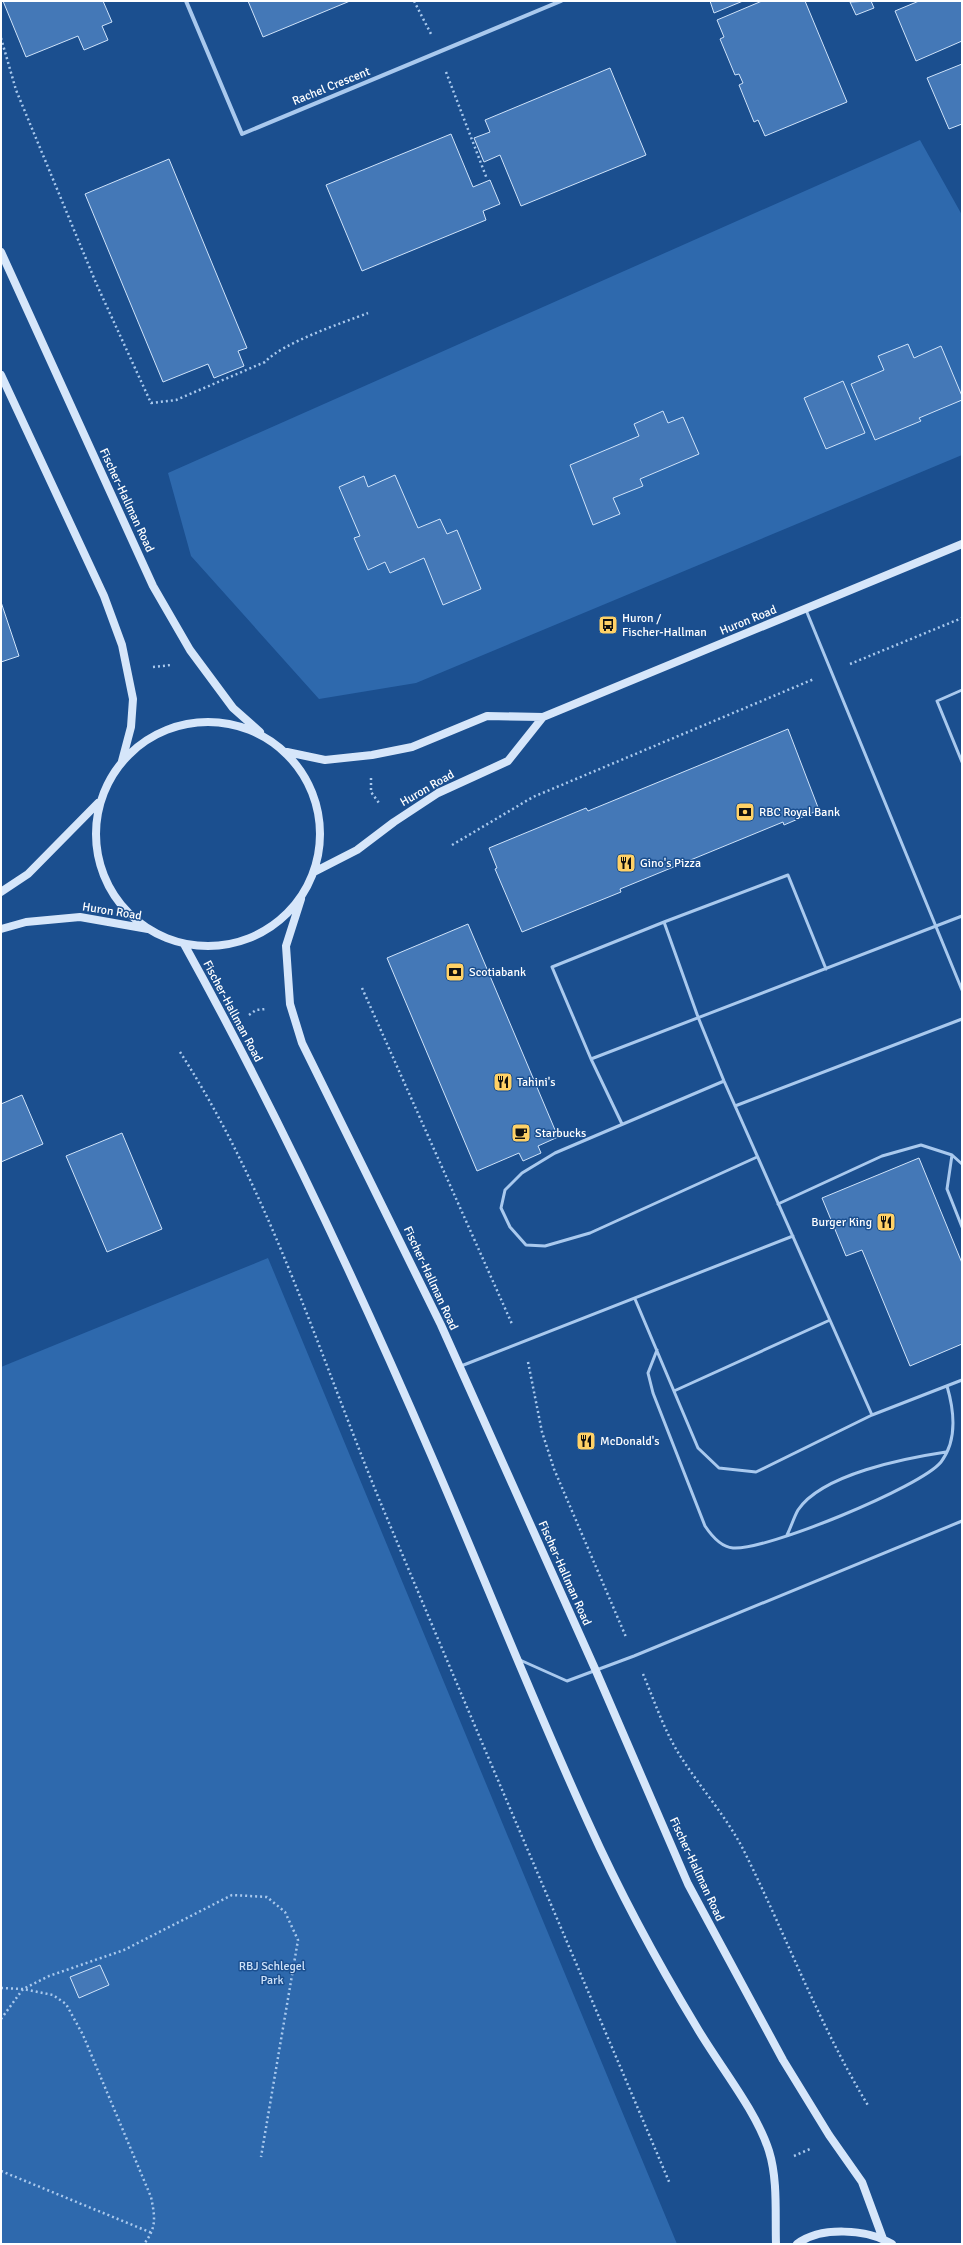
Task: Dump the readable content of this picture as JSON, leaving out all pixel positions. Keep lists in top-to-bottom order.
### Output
{
  "streets": {
    "main road": ["Fischer-Hallman Road", "Huron Road"],
    "street": ["Rachel Crescent"]
  },
  "parks": ["RBJ Schlegel Park"],
  "places": {
    "bus stop": ["Huron / Fischer-Hallman"],
    "bank": ["RBC Royal Bank", "Scotiabank"],
    "restaurant": [
      "Gino's Pizza",
      "Tahini's",
      "Burger King",
      "McDonald's"
    ],
    "cafe": ["Starbucks"]
  }
}
